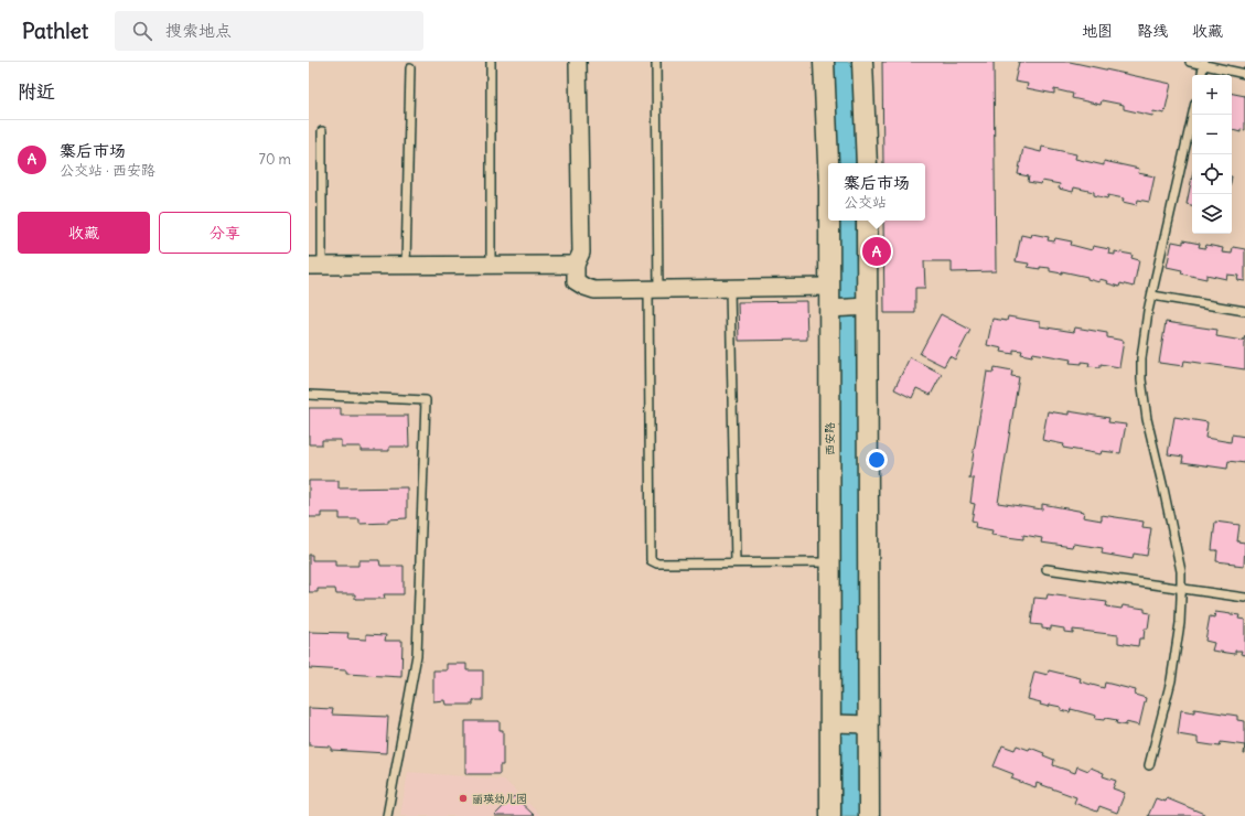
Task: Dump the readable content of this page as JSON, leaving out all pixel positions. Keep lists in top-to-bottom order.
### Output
{
  "streets": {
    "street": ["西安路"]
  },
  "places": ["丽瑛幼儿园"],
  "page": {
    "header": "Pathlet",
    "search": "搜索地点",
    "nav": ["地图", "路线", "收藏"],
    "heading": "附近",
    "map_buttons": ["+", "−"],
    "list": [
      {
        "mark": "A",
        "name": "寨后市场",
        "note": "公交站 · 西安路",
        "value": "70 m"
      }
    ],
    "popup": ["寨后市场", "公交站"],
    "buttons": ["收藏", "分享"],
    "pins": "A"
  }
}
